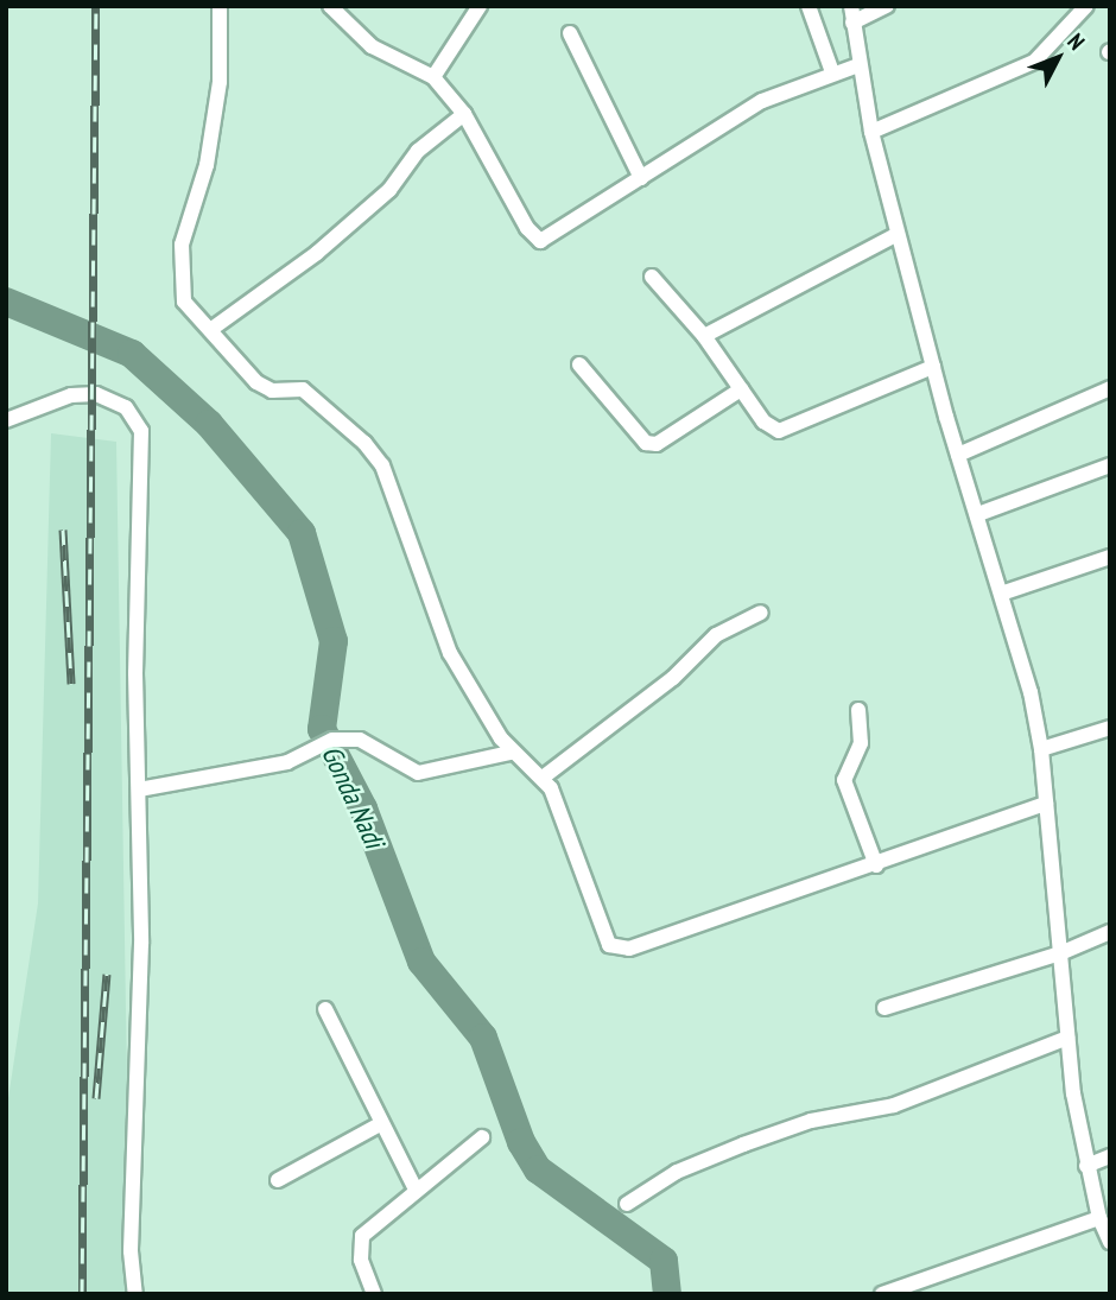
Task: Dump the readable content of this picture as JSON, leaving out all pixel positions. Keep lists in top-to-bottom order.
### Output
{
  "water": ["Gonda Nadi"],
  "north": "top right"
}
